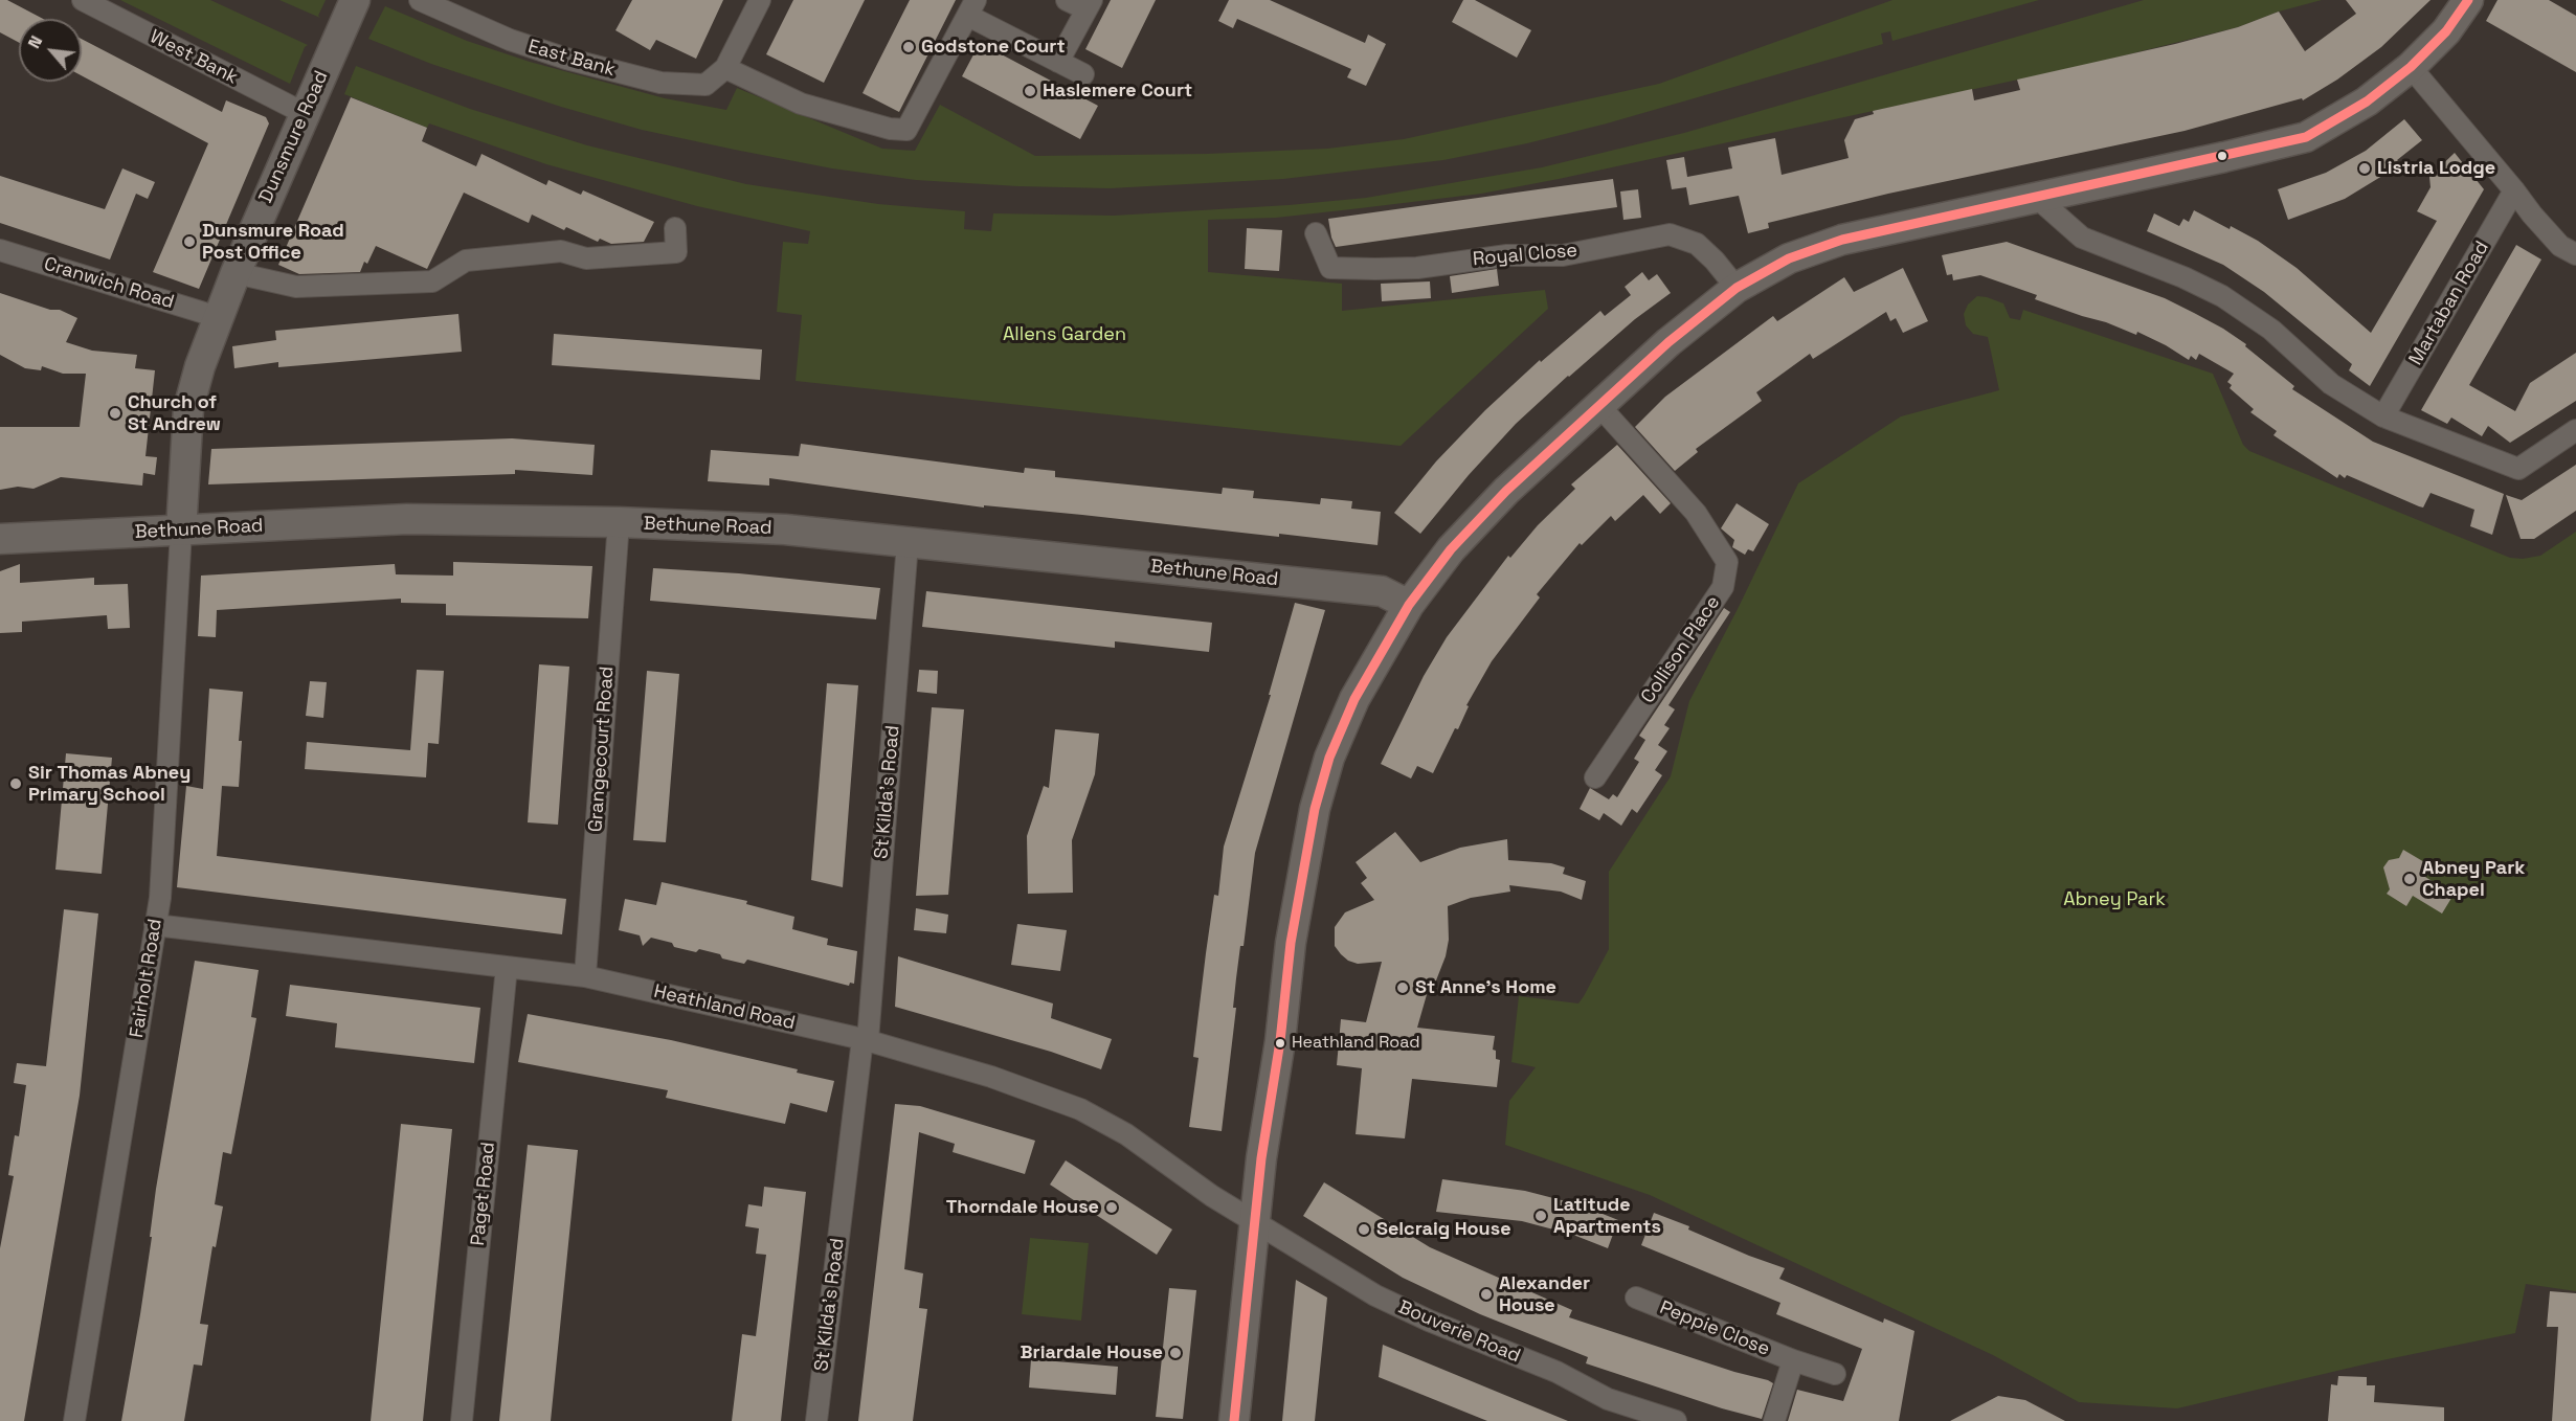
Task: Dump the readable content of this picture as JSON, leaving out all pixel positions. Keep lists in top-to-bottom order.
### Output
{
  "streets": {
    "main road": ["Dunsmure Road", "Bethune Road"],
    "street": [
      "West Bank",
      "East Bank",
      "Royal Close",
      "Cranwich Road",
      "Martaban Road",
      "Collison Place",
      "Grangecourt Road",
      "St Kilda's Road",
      "Fairholt Road",
      "Heathland Road",
      "Paget Road",
      "Peppie Close",
      "Bouverie Road"
    ]
  },
  "crossings": [
    ["West Bank", "Dunsmure Road"],
    ["Dunsmure Road", "Cranwich Road"],
    ["Dunsmure Road", "Bethune Road"],
    ["Dunsmure Road", "Fairholt Road"],
    ["Bethune Road", "Grangecourt Road"],
    ["Bethune Road", "St Kilda's Road"],
    ["Bethune Road", "Fairholt Road"],
    ["Grangecourt Road", "Heathland Road"],
    ["St Kilda's Road", "Heathland Road"],
    ["Fairholt Road", "Heathland Road"],
    ["Heathland Road", "Paget Road"],
    ["Heathland Road", "Bouverie Road"]
  ],
  "parks": ["Allens Garden", "Abney Park"],
  "places": [
    "Godstone Court",
    "Haslemere Court",
    "Listria Lodge",
    "Dunsmure Road Post Office",
    "Church of St Andrew",
    "Sir Thomas Abney Primary School",
    "Abney Park Chapel",
    "St Anne's Home",
    "Heathland Road",
    "Thorndale House",
    "Latitude Apartments",
    "Selcraig House",
    "Alexander House",
    "Briardale House"
  ],
  "north": "top left"
}
